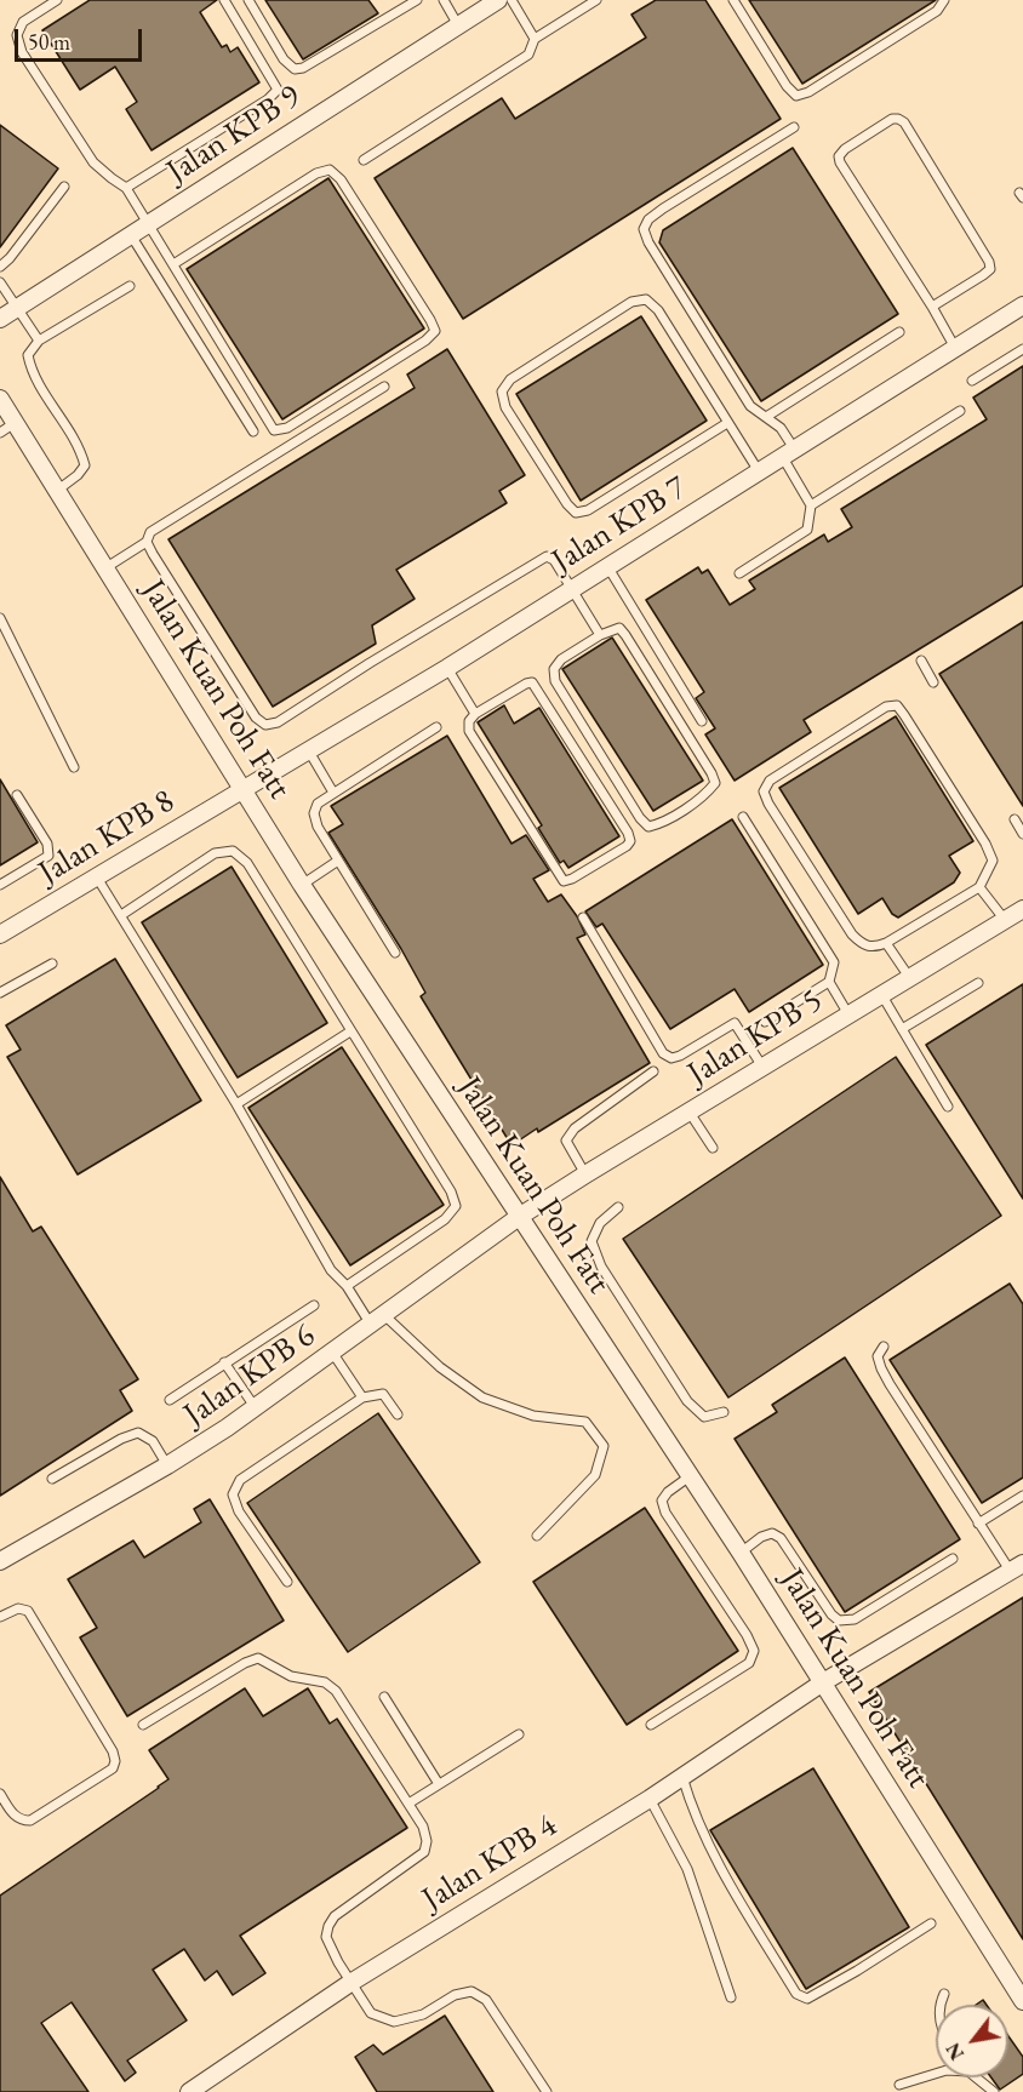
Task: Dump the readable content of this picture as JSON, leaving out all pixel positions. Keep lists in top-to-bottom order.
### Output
{
  "streets": {
    "street": [
      "Jalan KPB 9",
      "Jalan KPB 7",
      "Jalan Kuan Poh Fatt",
      "Jalan KPB 8",
      "Jalan KPB 5",
      "Jalan KPB 6",
      "Jalan KPB 4"
    ]
  },
  "crossings": [
    ["Jalan KPB 7", "Jalan Kuan Poh Fatt"],
    ["Jalan KPB 7", "Jalan KPB 8"],
    ["Jalan Kuan Poh Fatt", "Jalan KPB 8"],
    ["Jalan Kuan Poh Fatt", "Jalan KPB 5"],
    ["Jalan Kuan Poh Fatt", "Jalan KPB 6"],
    ["Jalan Kuan Poh Fatt", "Jalan KPB 4"],
    ["Jalan KPB 5", "Jalan KPB 6"]
  ],
  "scale_bar": "50 m",
  "north": "bottom left"
}
